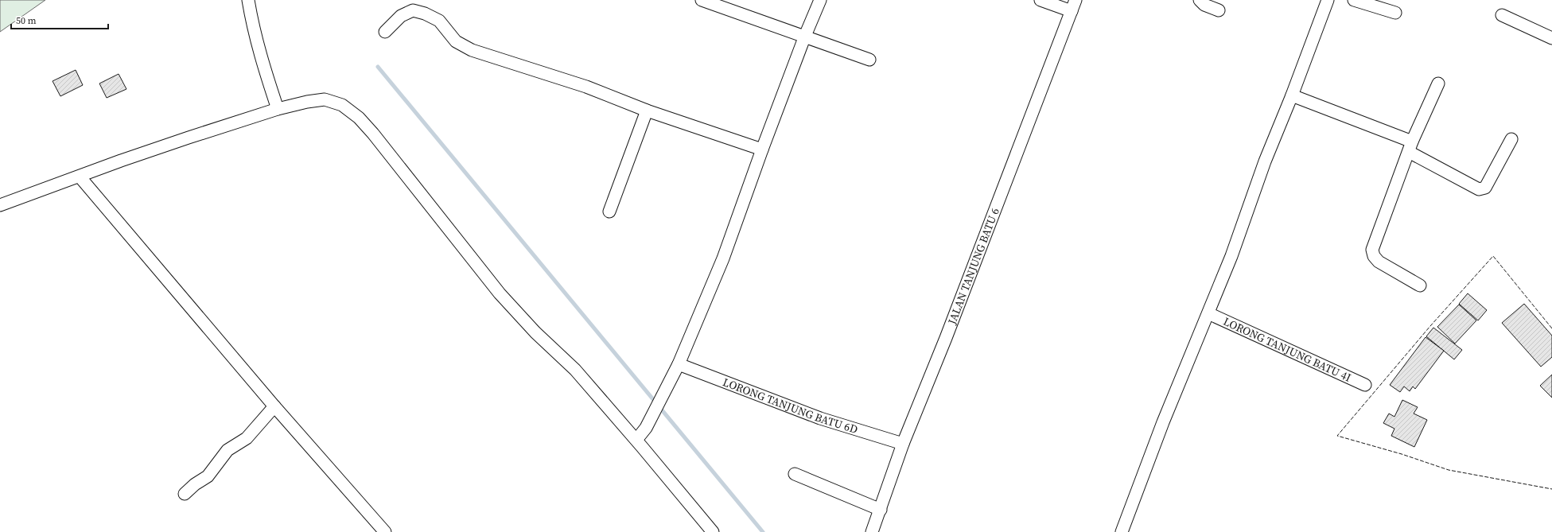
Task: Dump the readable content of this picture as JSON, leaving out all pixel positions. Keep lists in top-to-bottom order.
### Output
{
  "streets": {
    "street": ["JALAN TANJUNG BATU 6", "LORONG TANJUNG BATU 4I", "LORONG TANJUNG BATU 6D"]
  },
  "crossings": [
    ["JALAN TANJUNG BATU 6", "LORONG TANJUNG BATU 6D"]
  ],
  "scale_bar": "50 m"
}
